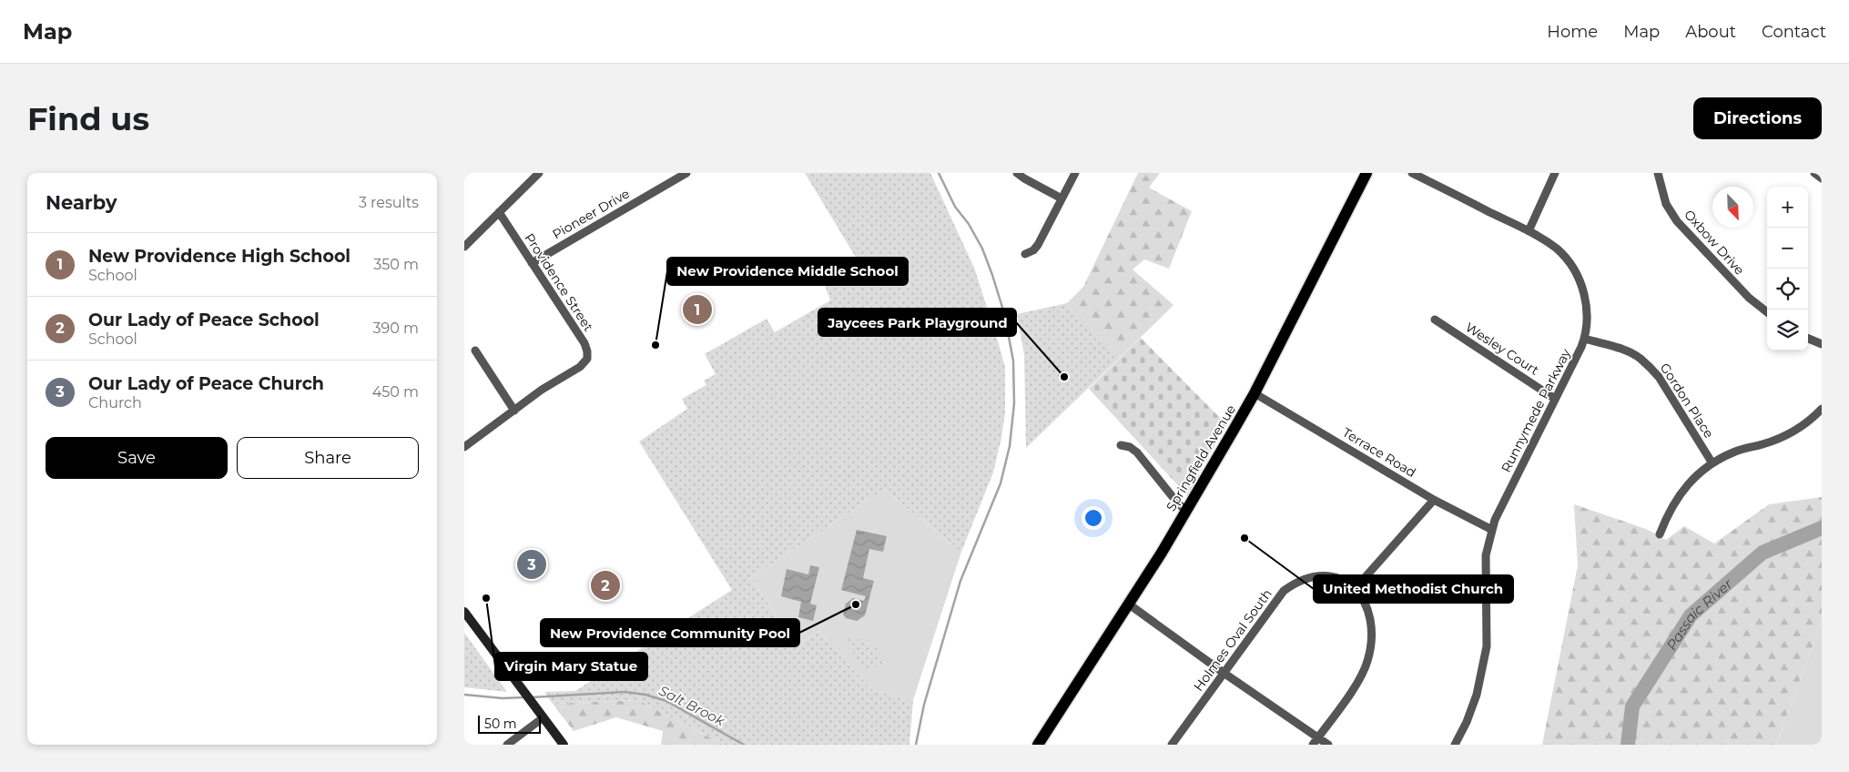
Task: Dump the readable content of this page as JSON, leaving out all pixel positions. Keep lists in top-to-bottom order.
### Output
{
  "streets": {
    "main road": ["Springfield Avenue"],
    "street": [
      "Pioneer Drive",
      "Oxbow Drive",
      "Providence Street",
      "Wesley Court",
      "Gordon Place",
      "Runnymede Parkway",
      "Terrace Road",
      "Holmes Oval South"
    ]
  },
  "crossings": [
    ["Pioneer Drive", "Providence Street"],
    ["Wesley Court", "Runnymede Parkway"],
    ["Gordon Place", "Runnymede Parkway"],
    ["Runnymede Parkway", "Terrace Road"],
    ["Terrace Road", "Springfield Avenue"]
  ],
  "water": ["Passaic River", "Salt Brook"],
  "places": [
    "New Providence Middle School",
    "Jaycees Park Playground",
    "United Methodist Church",
    "Virgin Mary Statue",
    "New Providence Community Pool"
  ],
  "scale_bar": "50 m",
  "north": "bottom right",
  "page": {
    "header": "Map",
    "nav": [
      "Home",
      "Map",
      "About",
      "Contact"
    ],
    "buttons": [
      "Directions",
      ["Save", "Share"]
    ],
    "title": "Find us",
    "heading": ["Nearby", "3 results"],
    "map_buttons": ["+", "−"],
    "list": [
      {
        "mark": "1",
        "name": "New Providence High School",
        "note": "School",
        "value": "350 m"
      },
      {
        "mark": "2",
        "name": "Our Lady of Peace School",
        "note": "School",
        "value": "390 m"
      },
      {
        "mark": "3",
        "name": "Our Lady of Peace Church",
        "note": "Church",
        "value": "450 m"
      }
    ],
    "pins": ["1", "3", "2"],
    "scale": "50 m"
  }
}
